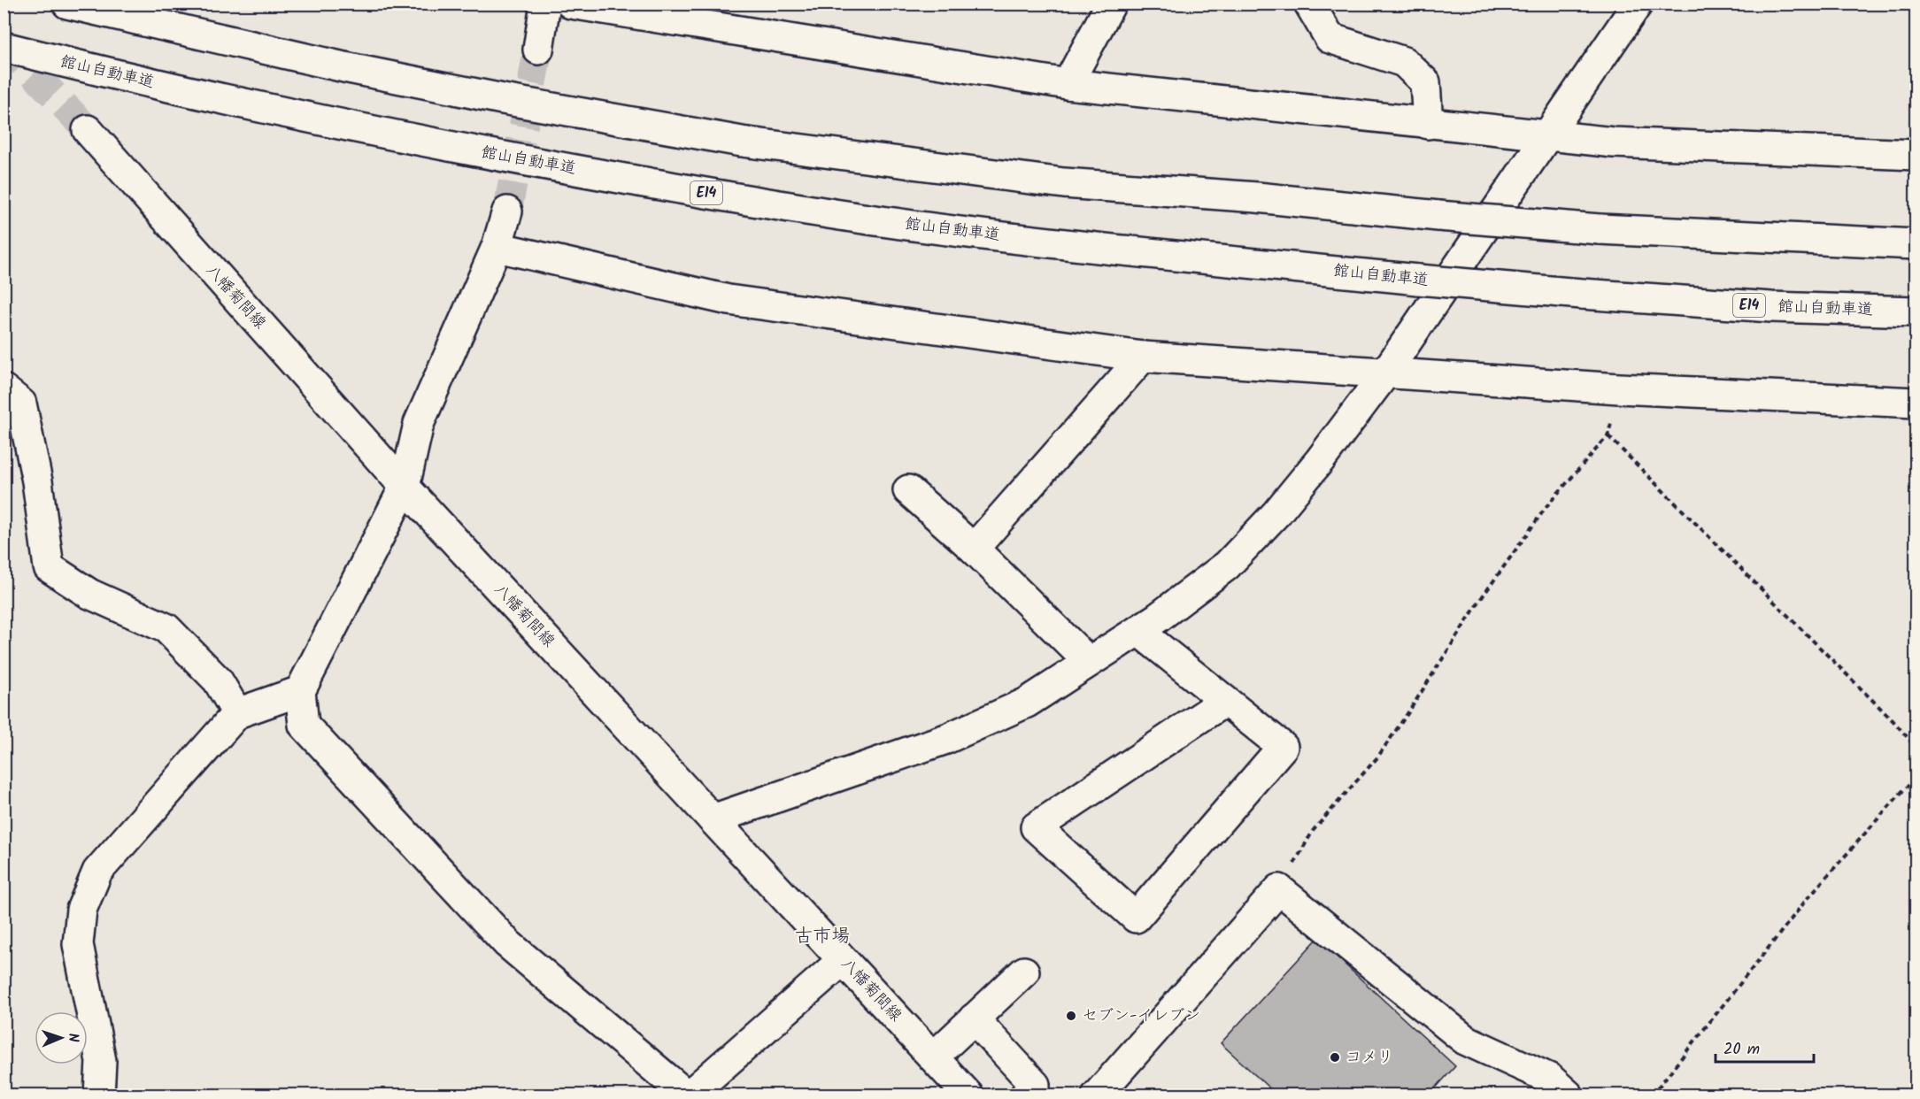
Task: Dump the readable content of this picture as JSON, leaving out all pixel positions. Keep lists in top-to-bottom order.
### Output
{
  "streets": {
    "main road": ["館山自動車道", "E14", "八幡菊間線"]
  },
  "districts": ["古市場"],
  "places": ["セブン-イレブン", "コメリ"],
  "scale_bar": "20 m",
  "north": "right"
}
